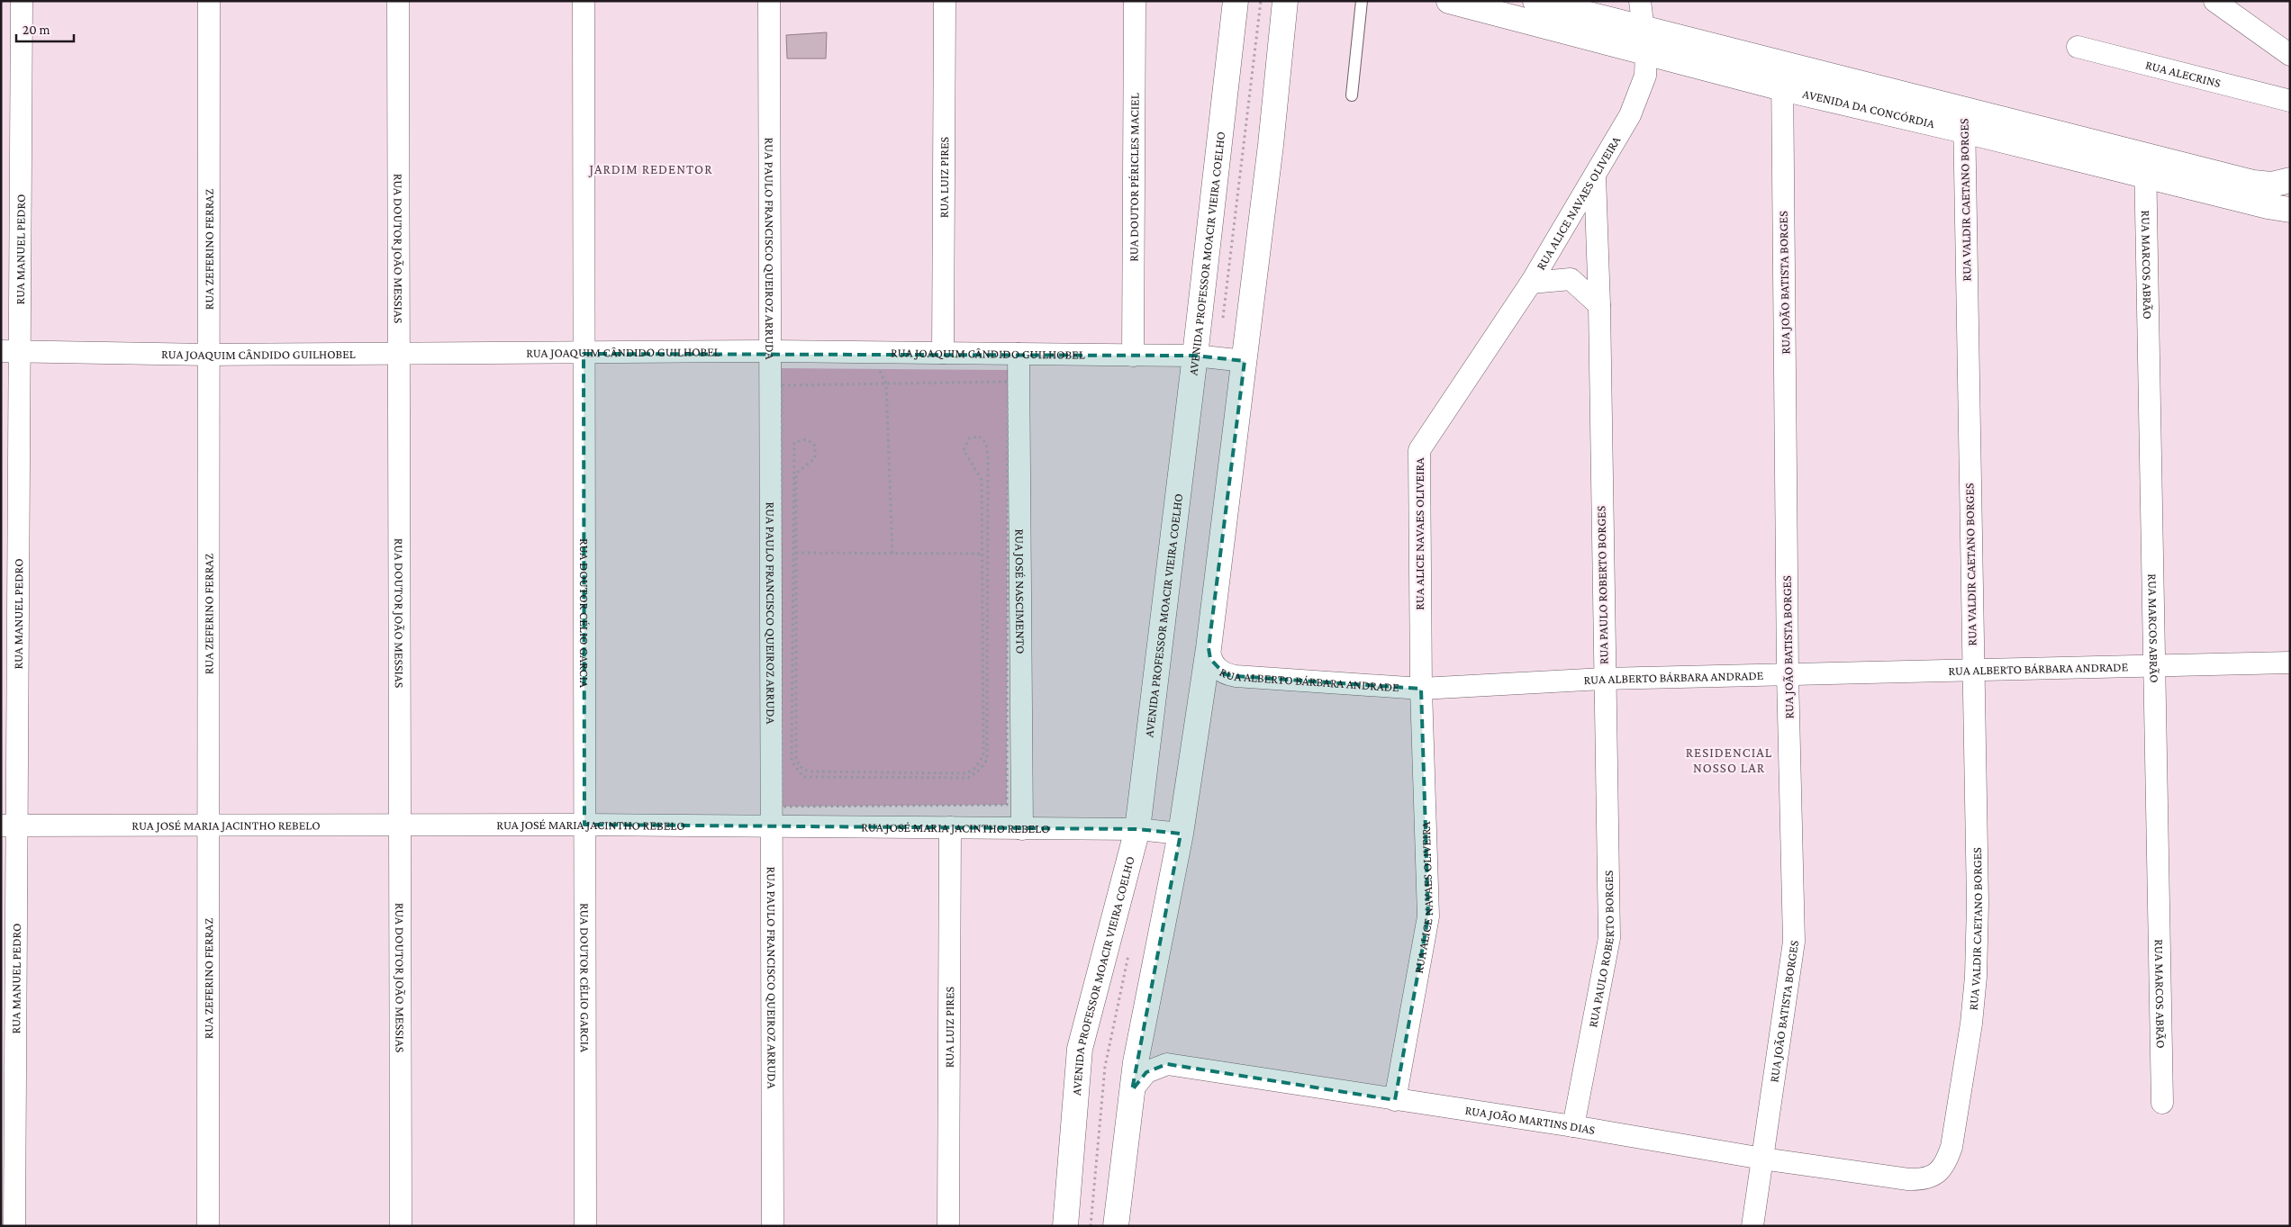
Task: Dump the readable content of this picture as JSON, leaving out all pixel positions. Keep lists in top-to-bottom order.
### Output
{
  "streets": {
    "main road": ["AVENIDA DA CONCÓRDIA", "AVENIDA PROFESSOR MOACIR VIEIRA COELHO"],
    "street": [
      "RUA ALECRINS",
      "RUA LUIZ PIRES",
      "RUA DOUTOR PÉRICLES MACIEL",
      "RUA VALDIR CAETANO BORGES",
      "RUA ALICE NAVAES OLIVEIRA",
      "RUA MANUEL PEDRO",
      "RUA ZEFERINO FERRAZ",
      "RUA DOUTOR JOÃO MESSIAS",
      "RUA PAULO FRANCISCO QUEIROZ ARRUDA",
      "RUA MARCOS ABRÃO",
      "RUA JOÃO BATISTA BORGES",
      "RUA JOAQUIM CÂNDIDO GUILHOBEL",
      "RUA PAULO ROBERTO BORGES",
      "RUA JOSÉ NASCIMENTO",
      "RUA DOUTOR CÉLIO GARCIA",
      "RUA ALBERTO BÁRBARA ANDRADE",
      "RUA JOSÉ MARIA JACINTHO REBELO",
      "RUA JOÃO MARTINS DIAS"
    ]
  },
  "crossings": [
    ["AVENIDA DA CONCÓRDIA", "RUA VALDIR CAETANO BORGES"],
    ["AVENIDA DA CONCÓRDIA", "RUA ALICE NAVAES OLIVEIRA"],
    ["AVENIDA DA CONCÓRDIA", "RUA MARCOS ABRÃO"],
    ["AVENIDA DA CONCÓRDIA", "RUA JOÃO BATISTA BORGES"],
    ["RUA LUIZ PIRES", "RUA JOAQUIM CÂNDIDO GUILHOBEL"],
    ["RUA LUIZ PIRES", "RUA JOSÉ MARIA JACINTHO REBELO"],
    ["RUA DOUTOR PÉRICLES MACIEL", "RUA JOAQUIM CÂNDIDO GUILHOBEL"],
    ["RUA VALDIR CAETANO BORGES", "RUA ALBERTO BÁRBARA ANDRADE"],
    ["RUA VALDIR CAETANO BORGES", "RUA JOÃO MARTINS DIAS"],
    ["RUA ALICE NAVAES OLIVEIRA", "RUA PAULO ROBERTO BORGES"],
    ["RUA ALICE NAVAES OLIVEIRA", "RUA ALBERTO BÁRBARA ANDRADE"],
    ["RUA ALICE NAVAES OLIVEIRA", "RUA JOÃO MARTINS DIAS"],
    ["RUA MANUEL PEDRO", "RUA JOAQUIM CÂNDIDO GUILHOBEL"],
    ["RUA MANUEL PEDRO", "RUA JOSÉ MARIA JACINTHO REBELO"],
    ["RUA ZEFERINO FERRAZ", "RUA JOAQUIM CÂNDIDO GUILHOBEL"],
    ["RUA ZEFERINO FERRAZ", "RUA JOSÉ MARIA JACINTHO REBELO"],
    ["RUA DOUTOR JOÃO MESSIAS", "RUA JOAQUIM CÂNDIDO GUILHOBEL"],
    ["RUA DOUTOR JOÃO MESSIAS", "RUA JOSÉ MARIA JACINTHO REBELO"],
    ["RUA PAULO FRANCISCO QUEIROZ ARRUDA", "RUA JOAQUIM CÂNDIDO GUILHOBEL"],
    ["RUA PAULO FRANCISCO QUEIROZ ARRUDA", "RUA JOSÉ MARIA JACINTHO REBELO"],
    ["AVENIDA PROFESSOR MOACIR VIEIRA COELHO", "RUA JOAQUIM CÂNDIDO GUILHOBEL"],
    ["AVENIDA PROFESSOR MOACIR VIEIRA COELHO", "RUA JOSÉ MARIA JACINTHO REBELO"],
    ["RUA MARCOS ABRÃO", "RUA ALBERTO BÁRBARA ANDRADE"],
    ["RUA JOÃO BATISTA BORGES", "RUA ALBERTO BÁRBARA ANDRADE"],
    ["RUA JOÃO BATISTA BORGES", "RUA JOÃO MARTINS DIAS"],
    ["RUA JOAQUIM CÂNDIDO GUILHOBEL", "RUA JOSÉ NASCIMENTO"],
    ["RUA JOAQUIM CÂNDIDO GUILHOBEL", "RUA DOUTOR CÉLIO GARCIA"],
    ["RUA PAULO ROBERTO BORGES", "RUA ALBERTO BÁRBARA ANDRADE"],
    ["RUA PAULO ROBERTO BORGES", "RUA JOÃO MARTINS DIAS"],
    ["RUA JOSÉ NASCIMENTO", "RUA JOSÉ MARIA JACINTHO REBELO"],
    ["RUA DOUTOR CÉLIO GARCIA", "RUA JOSÉ MARIA JACINTHO REBELO"]
  ],
  "districts": ["JARDIM REDENTOR", "RESIDENCIAL NOSSO LAR"],
  "scale_bar": "20 m"
}
